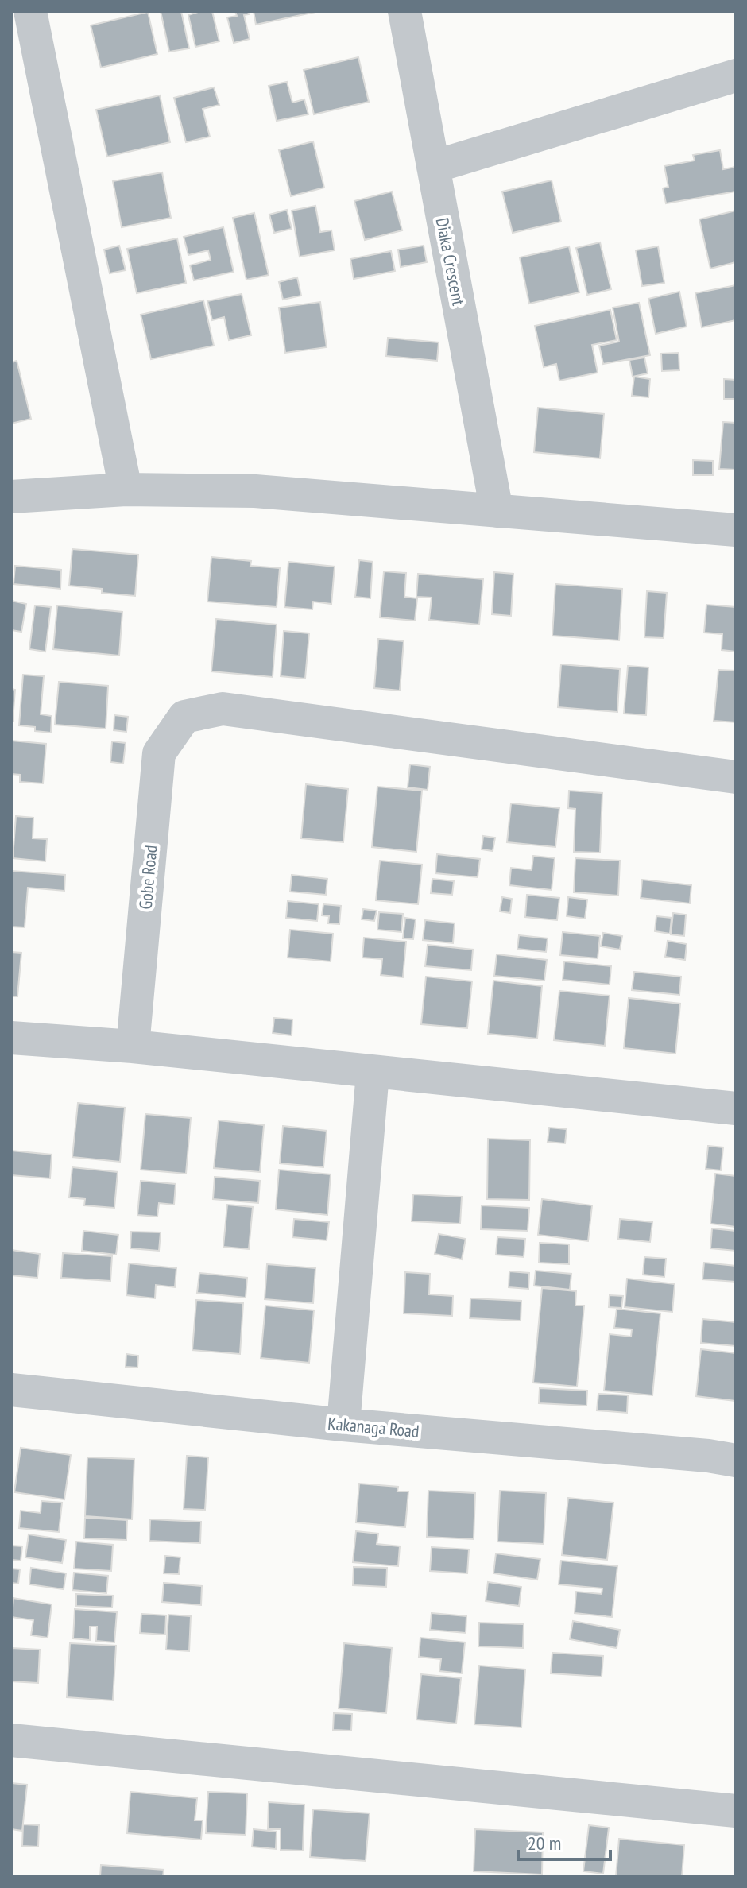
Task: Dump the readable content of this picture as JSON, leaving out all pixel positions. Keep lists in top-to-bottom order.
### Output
{
  "streets": {
    "street": ["Diaka Crescent", "Gobe Road", "Kakanaga Road"]
  },
  "scale_bar": "20 m"
}
